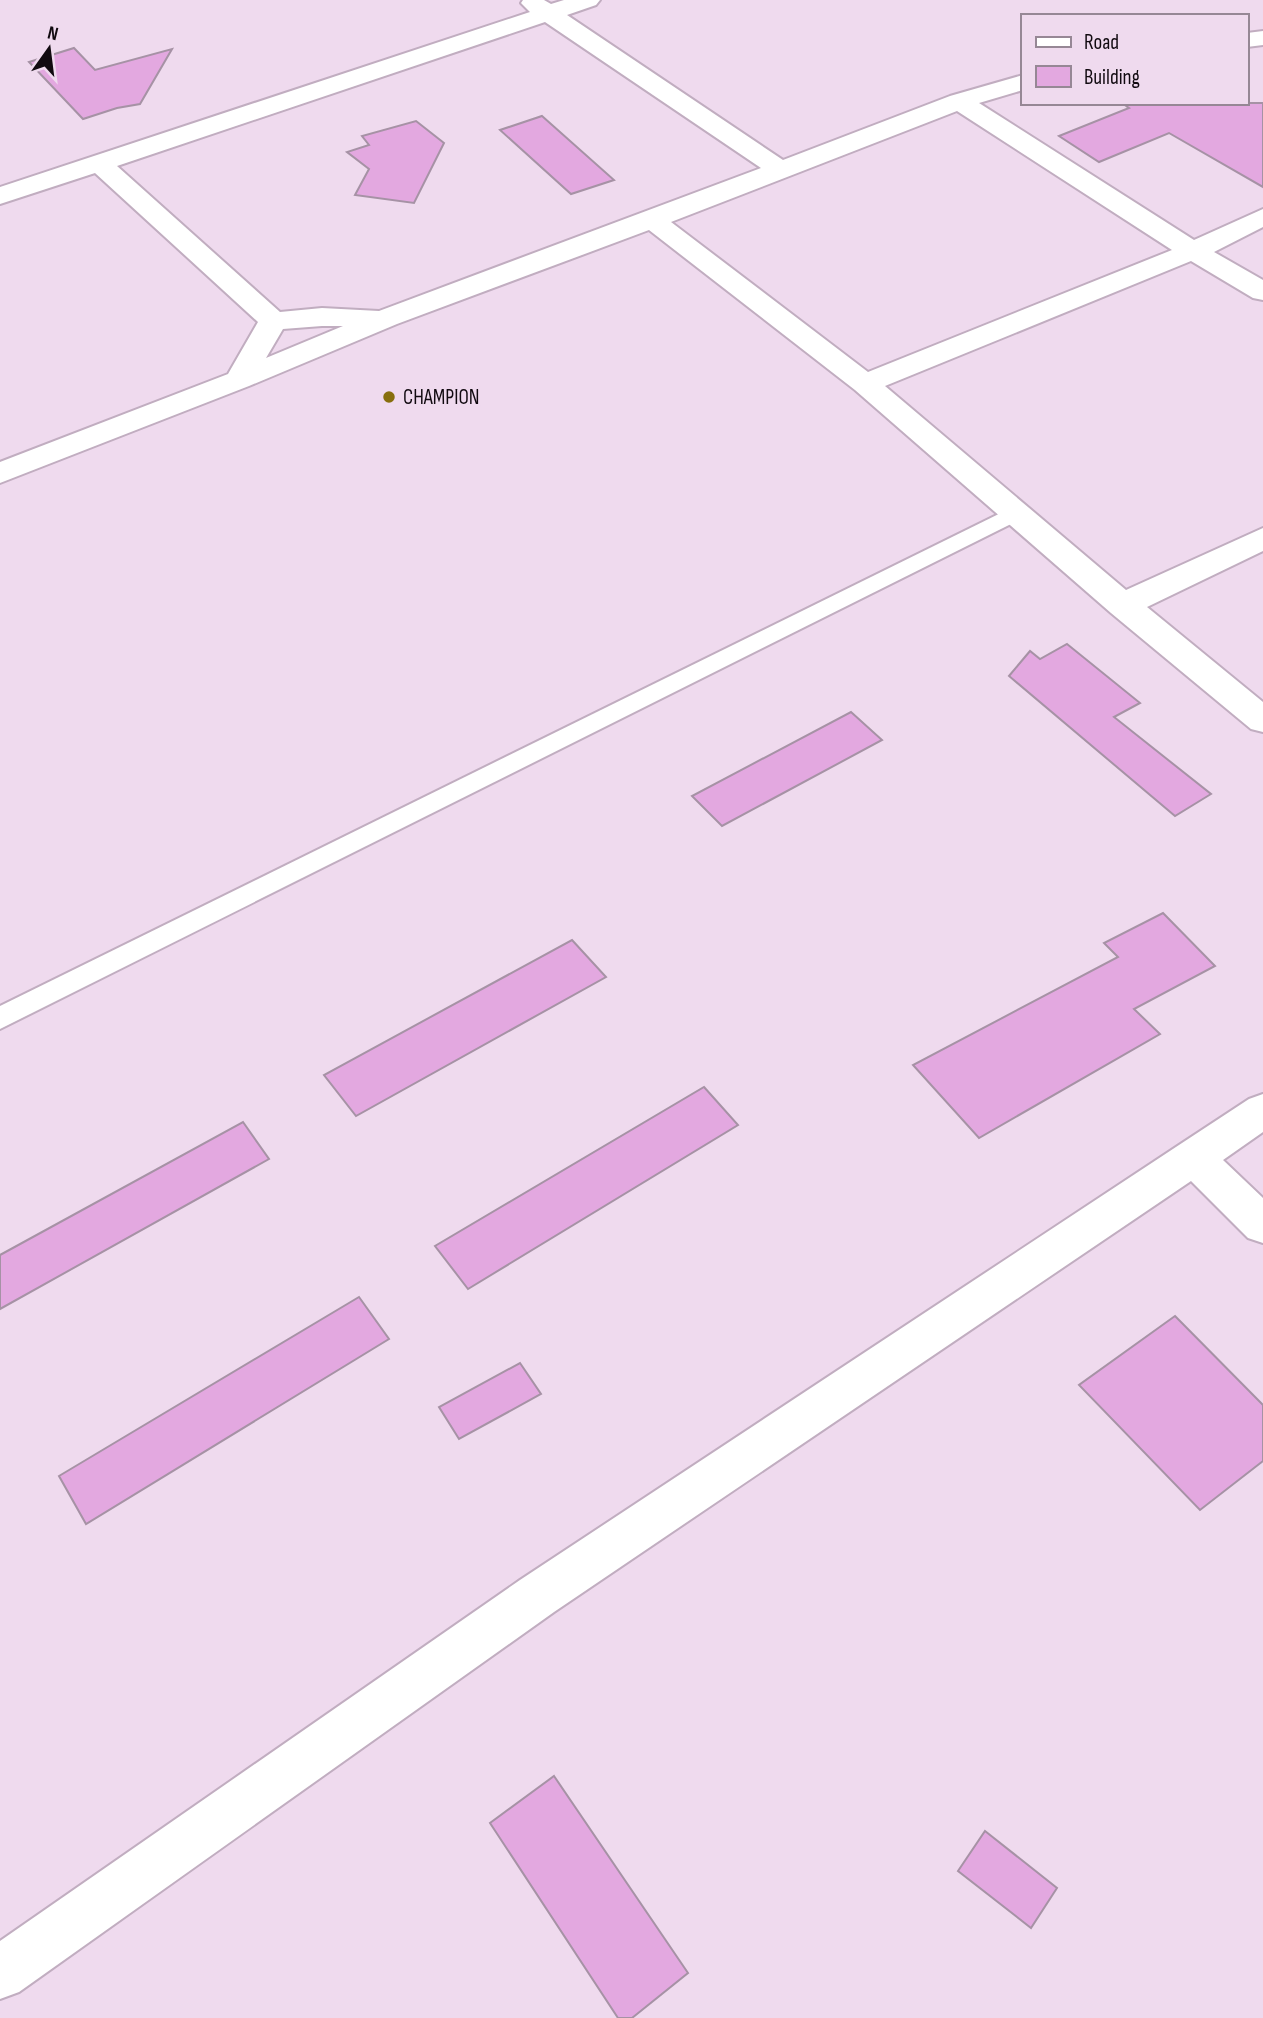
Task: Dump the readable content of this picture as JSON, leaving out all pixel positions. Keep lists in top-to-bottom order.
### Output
{
  "places": ["CHAMPION"],
  "legend": ["Road", "Building"],
  "north": "top"
}
